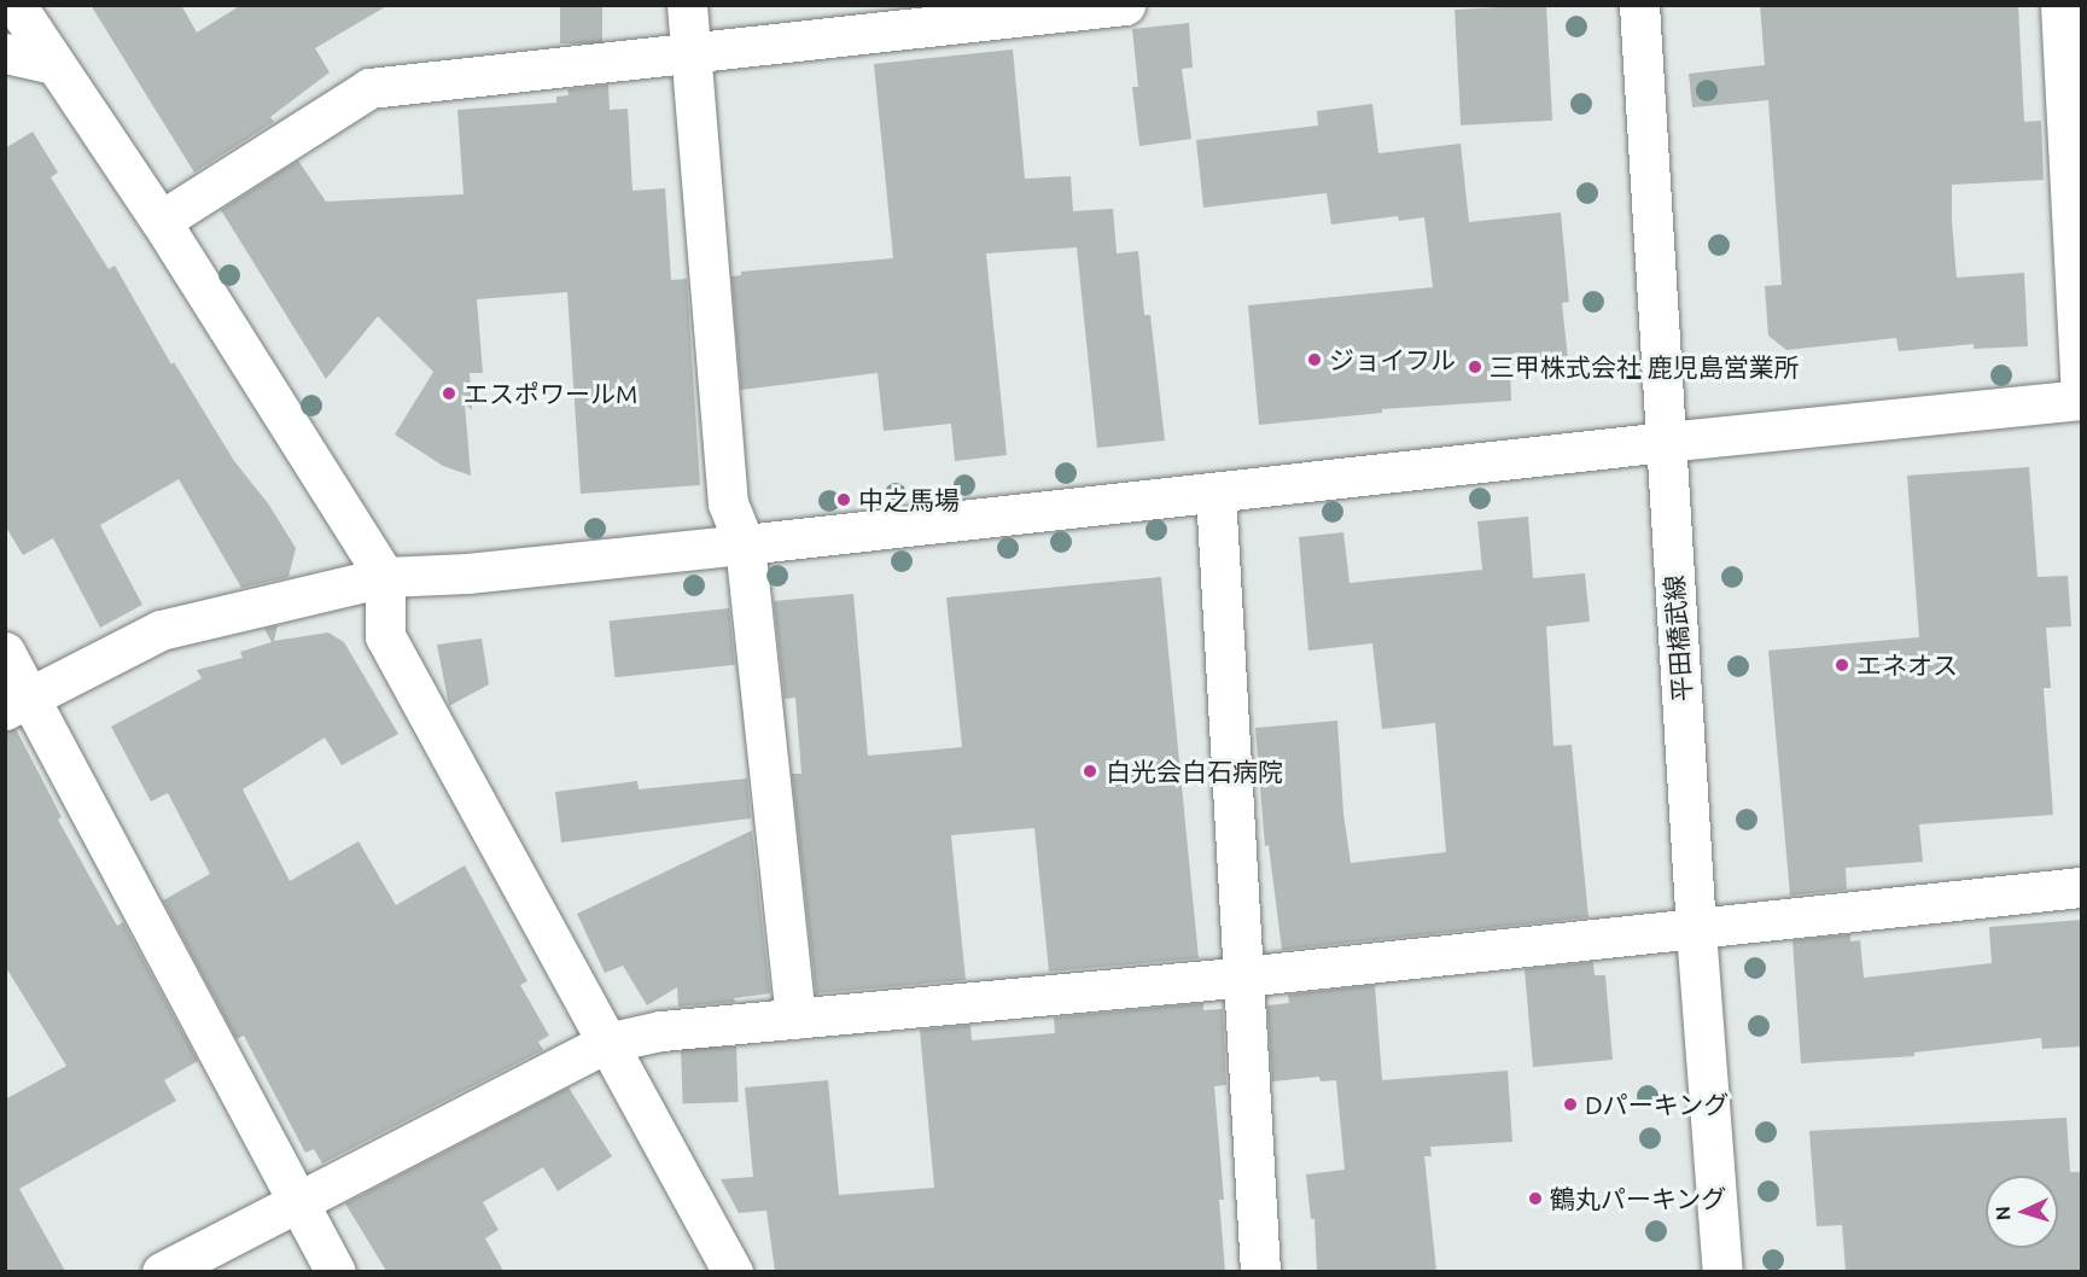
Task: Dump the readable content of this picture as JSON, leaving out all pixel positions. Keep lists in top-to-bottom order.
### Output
{
  "streets": {
    "street": ["平田橋武線"]
  },
  "places": [
    "ジョイフル",
    "三甲株式会社 鹿児島営業所",
    "エスポワールM",
    "中之馬場",
    "エネオス",
    "白光会白石病院",
    "Dパーキング",
    "鶴丸パーキング"
  ],
  "north": "left"
}
